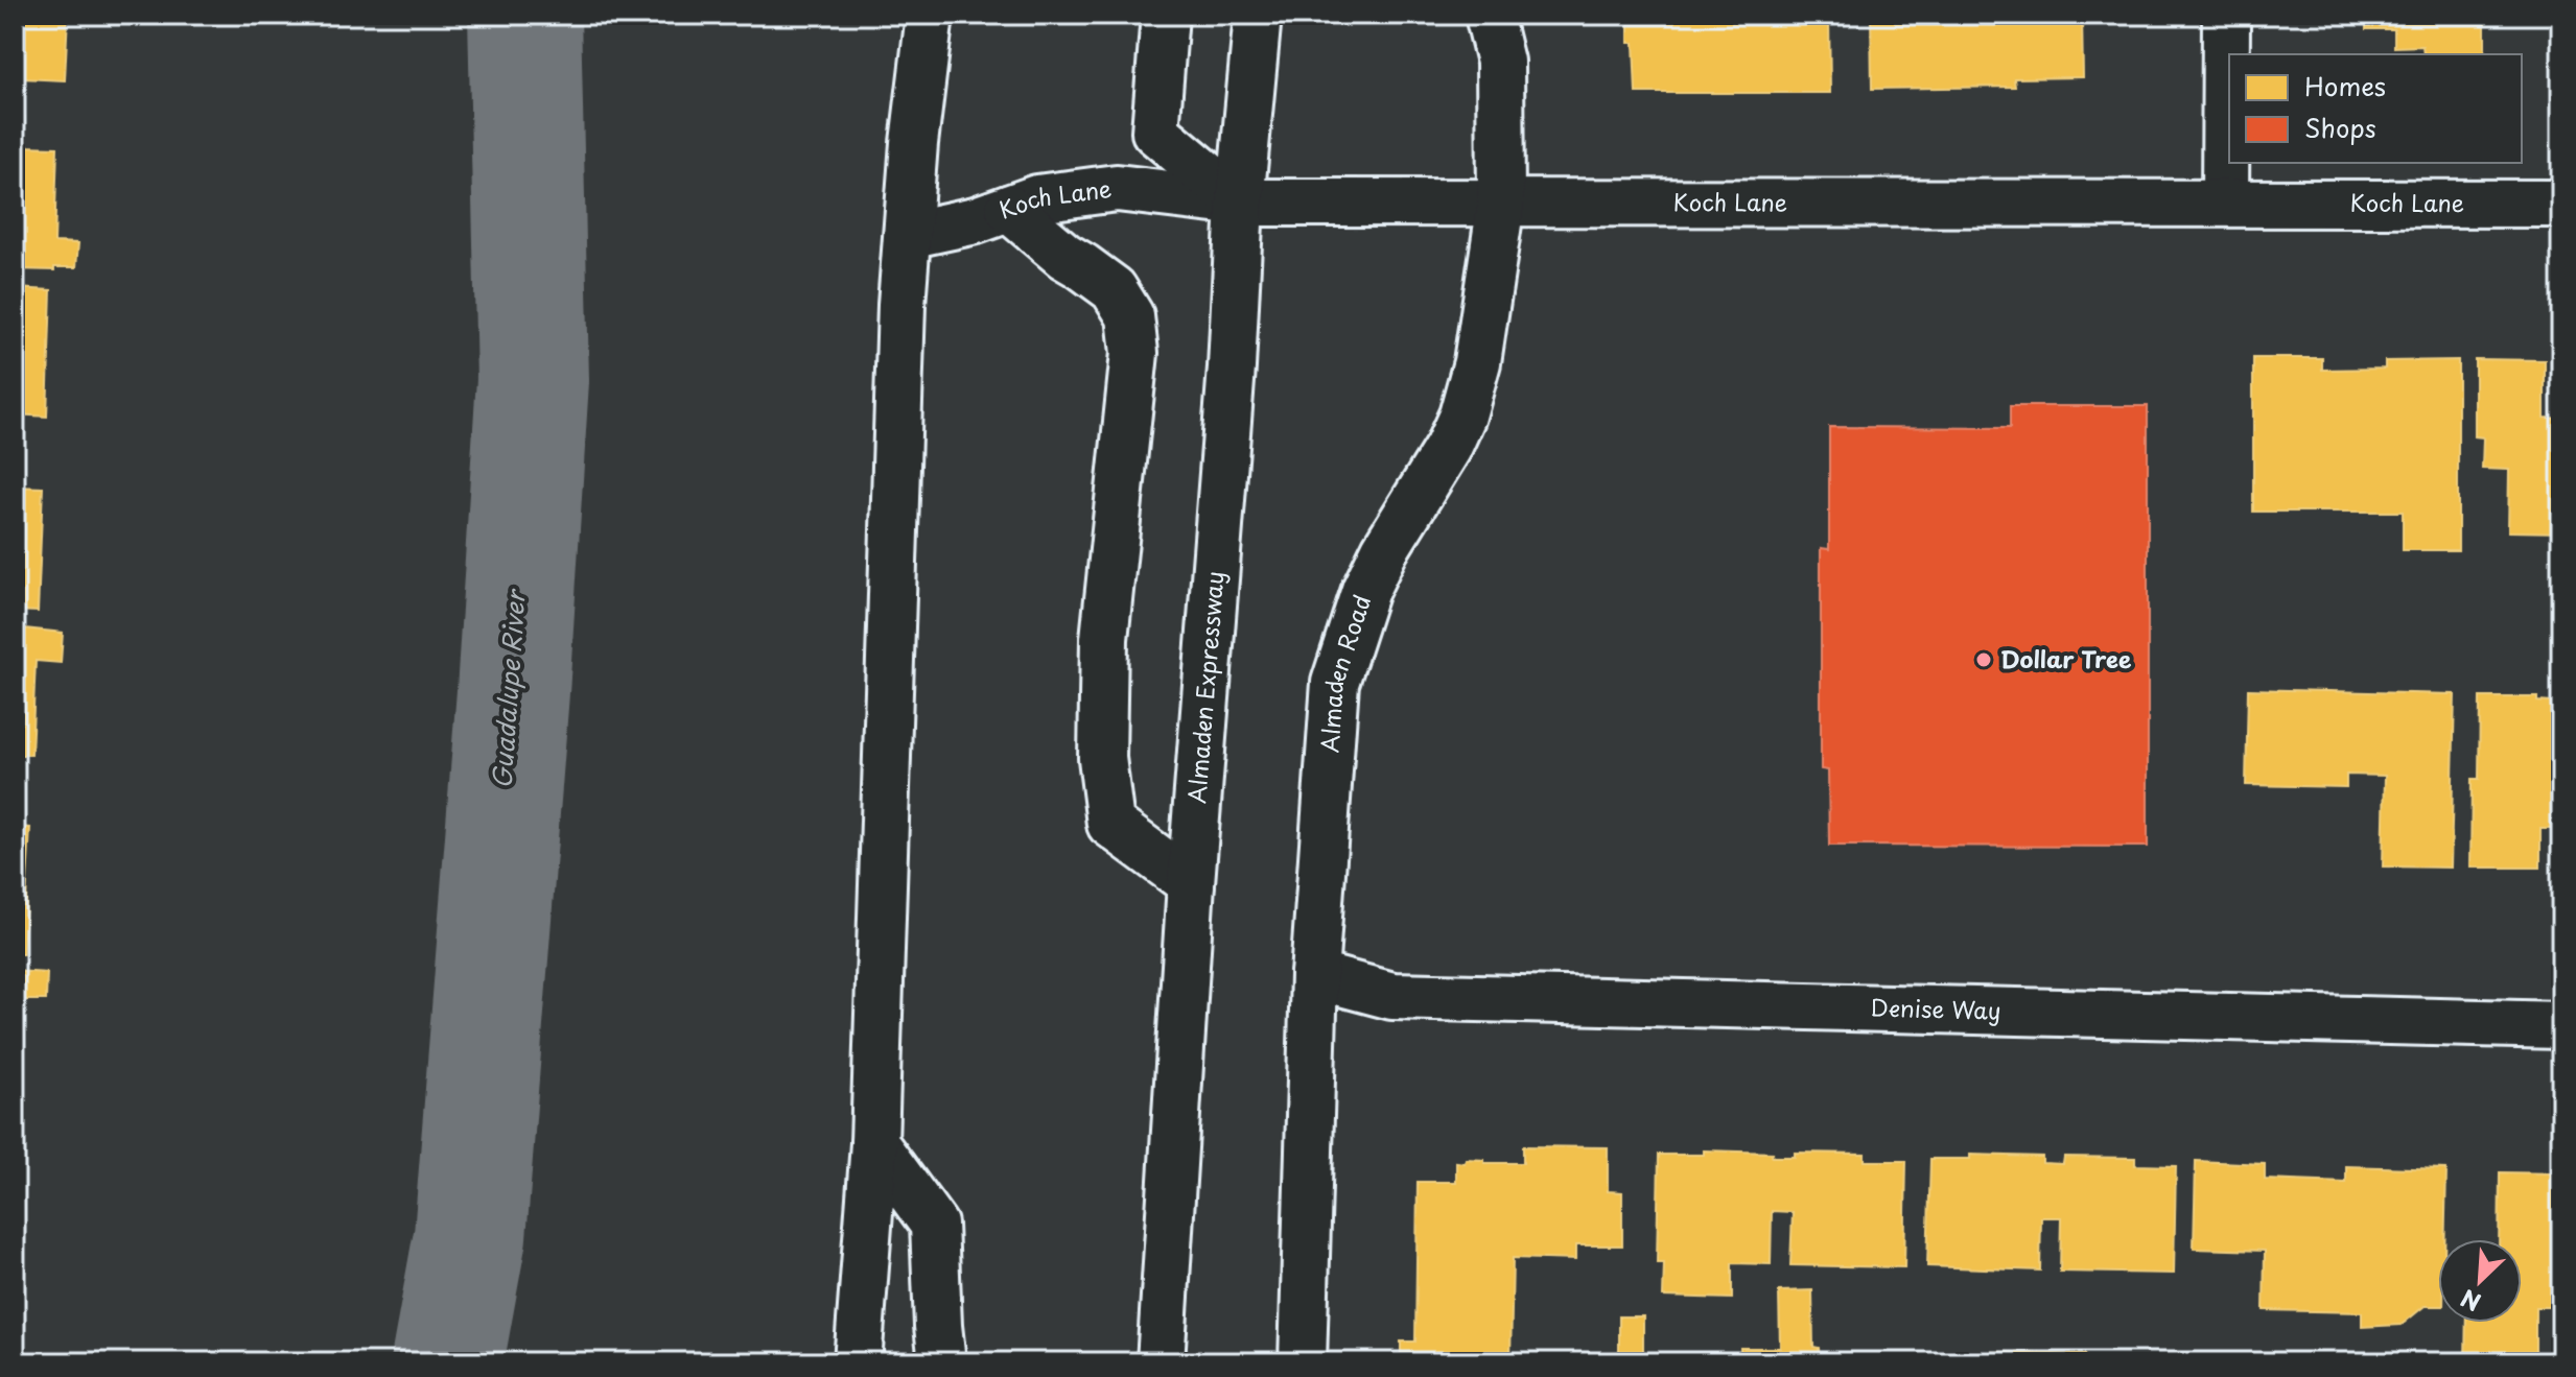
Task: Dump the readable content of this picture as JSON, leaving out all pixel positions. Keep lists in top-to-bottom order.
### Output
{
  "streets": {
    "street": [
      "Koch Lane",
      "Almaden Road",
      "Almaden Expressway",
      "Denise Way"
    ]
  },
  "crossings": [
    ["Koch Lane", "Almaden Road"],
    ["Koch Lane", "Almaden Expressway"],
    ["Almaden Road", "Denise Way"]
  ],
  "water": ["Guadalupe River"],
  "places": ["Dollar Tree"],
  "legend": ["Homes", "Shops"],
  "north": "bottom left"
}
